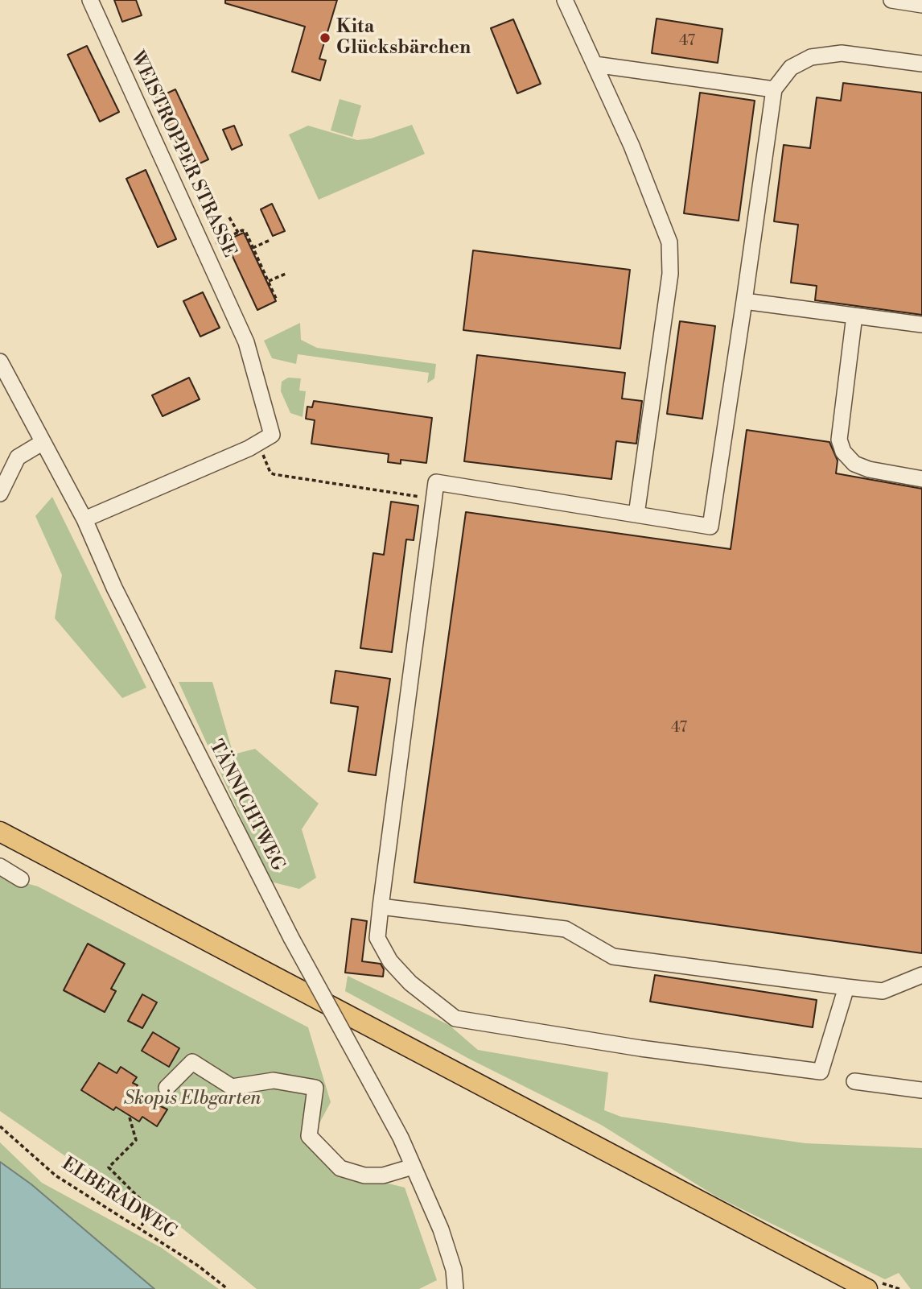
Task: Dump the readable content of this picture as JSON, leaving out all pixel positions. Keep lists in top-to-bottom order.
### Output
{
  "streets": {
    "street": ["WEISTROPPER STRASSE", "TÄNNICHTWEG"],
    "path": ["ELBERADWEG"]
  },
  "parks": ["Skopis Elbgarten"],
  "places": ["Kita Glücksbärchen"],
  "house_numbers": ["47", "47"]
}
